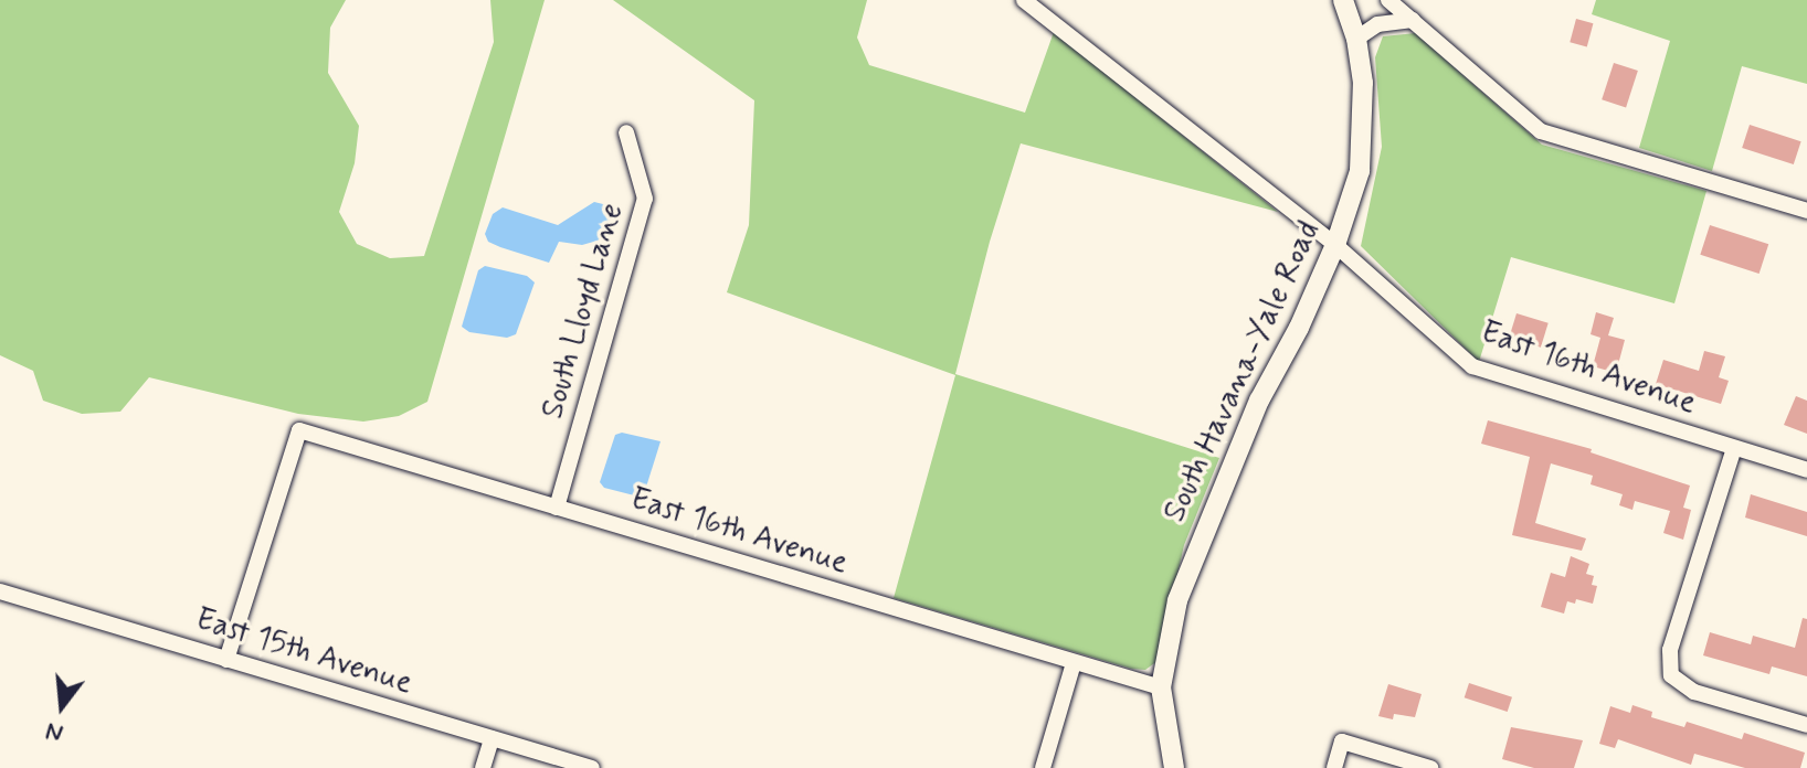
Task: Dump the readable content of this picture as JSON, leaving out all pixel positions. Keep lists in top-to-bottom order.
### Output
{
  "streets": {
    "street": [
      "South Lloyd Lane",
      "East 16th Avenue",
      "South Havana-Yale Road",
      "East 15th Avenue"
    ]
  },
  "crossings": [
    ["South Lloyd Lane", "East 16th Avenue"],
    ["East 16th Avenue", "South Havana-Yale Road"],
    ["East 16th Avenue", "East 15th Avenue"]
  ],
  "north": "bottom"
}
